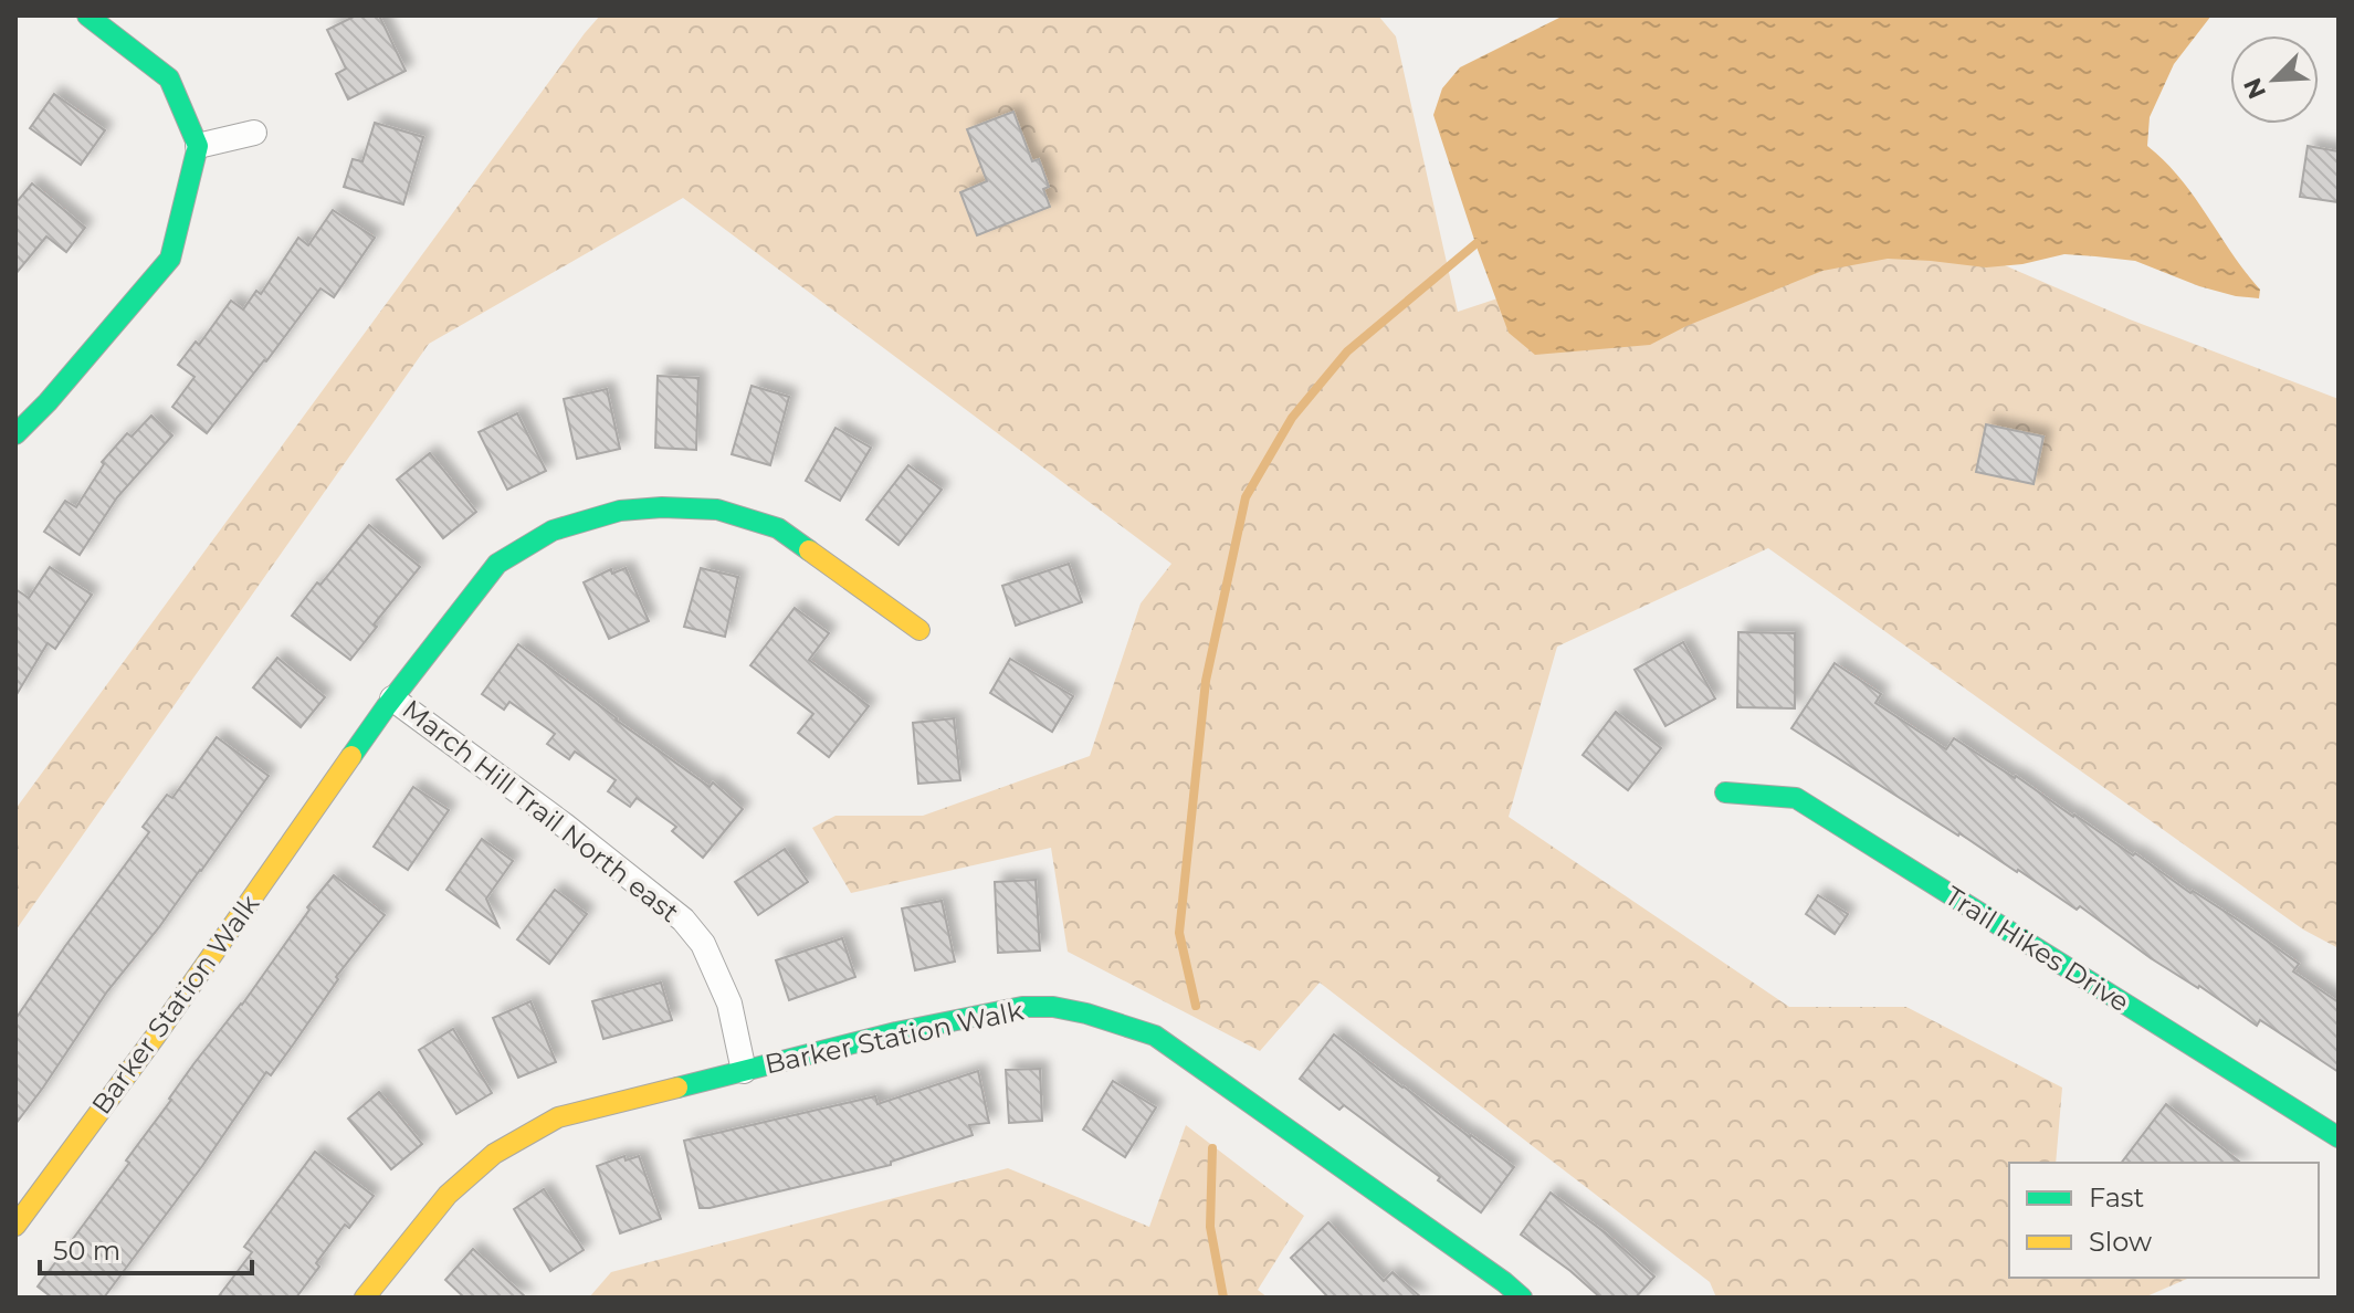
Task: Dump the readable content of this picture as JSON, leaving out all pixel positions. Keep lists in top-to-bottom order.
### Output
{
  "streets": {
    "street": ["March Hill Trail North east", "Trail Hikes Drive", "Barker Station Walk"]
  },
  "crossings": [
    ["March Hill Trail North east", "Barker Station Walk"]
  ],
  "legend": ["Fast", "Slow"],
  "scale_bar": "50 m",
  "north": "bottom left"
}
